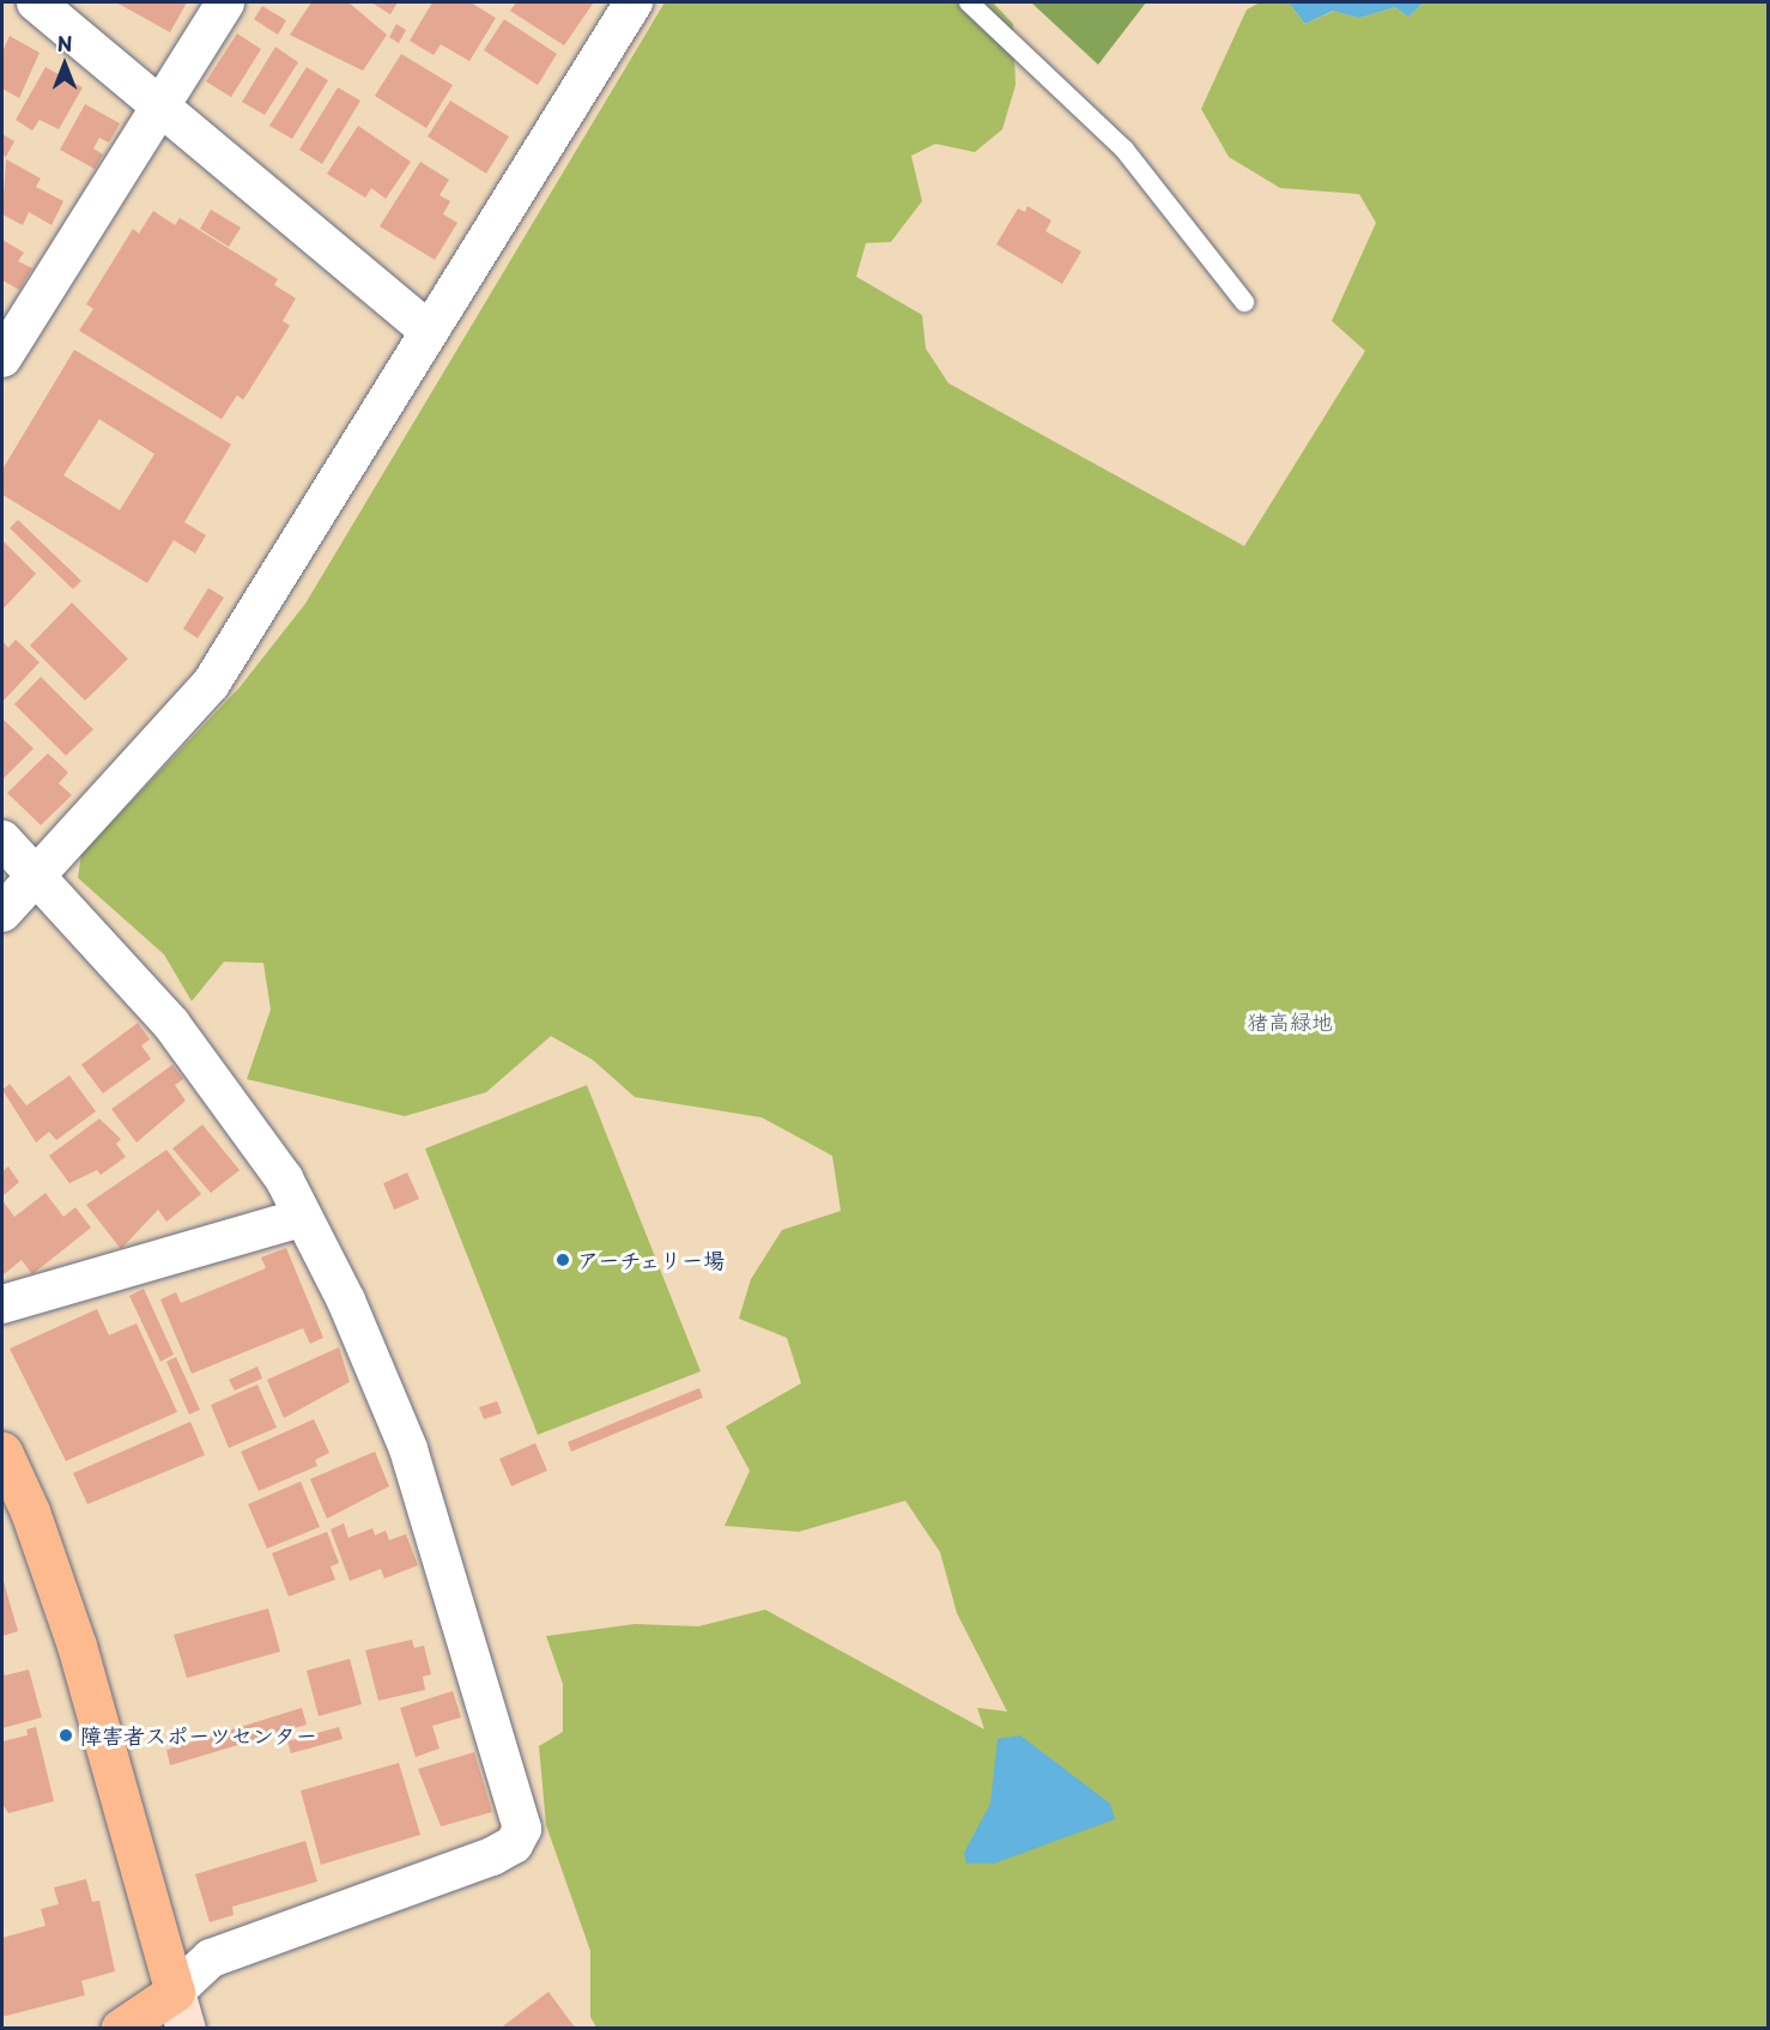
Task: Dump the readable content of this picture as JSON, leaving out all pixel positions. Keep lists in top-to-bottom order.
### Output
{
  "parks": ["猪高緑地"],
  "places": ["アーチェリー場", "障害者スポーツセンター"],
  "north": "top"
}
